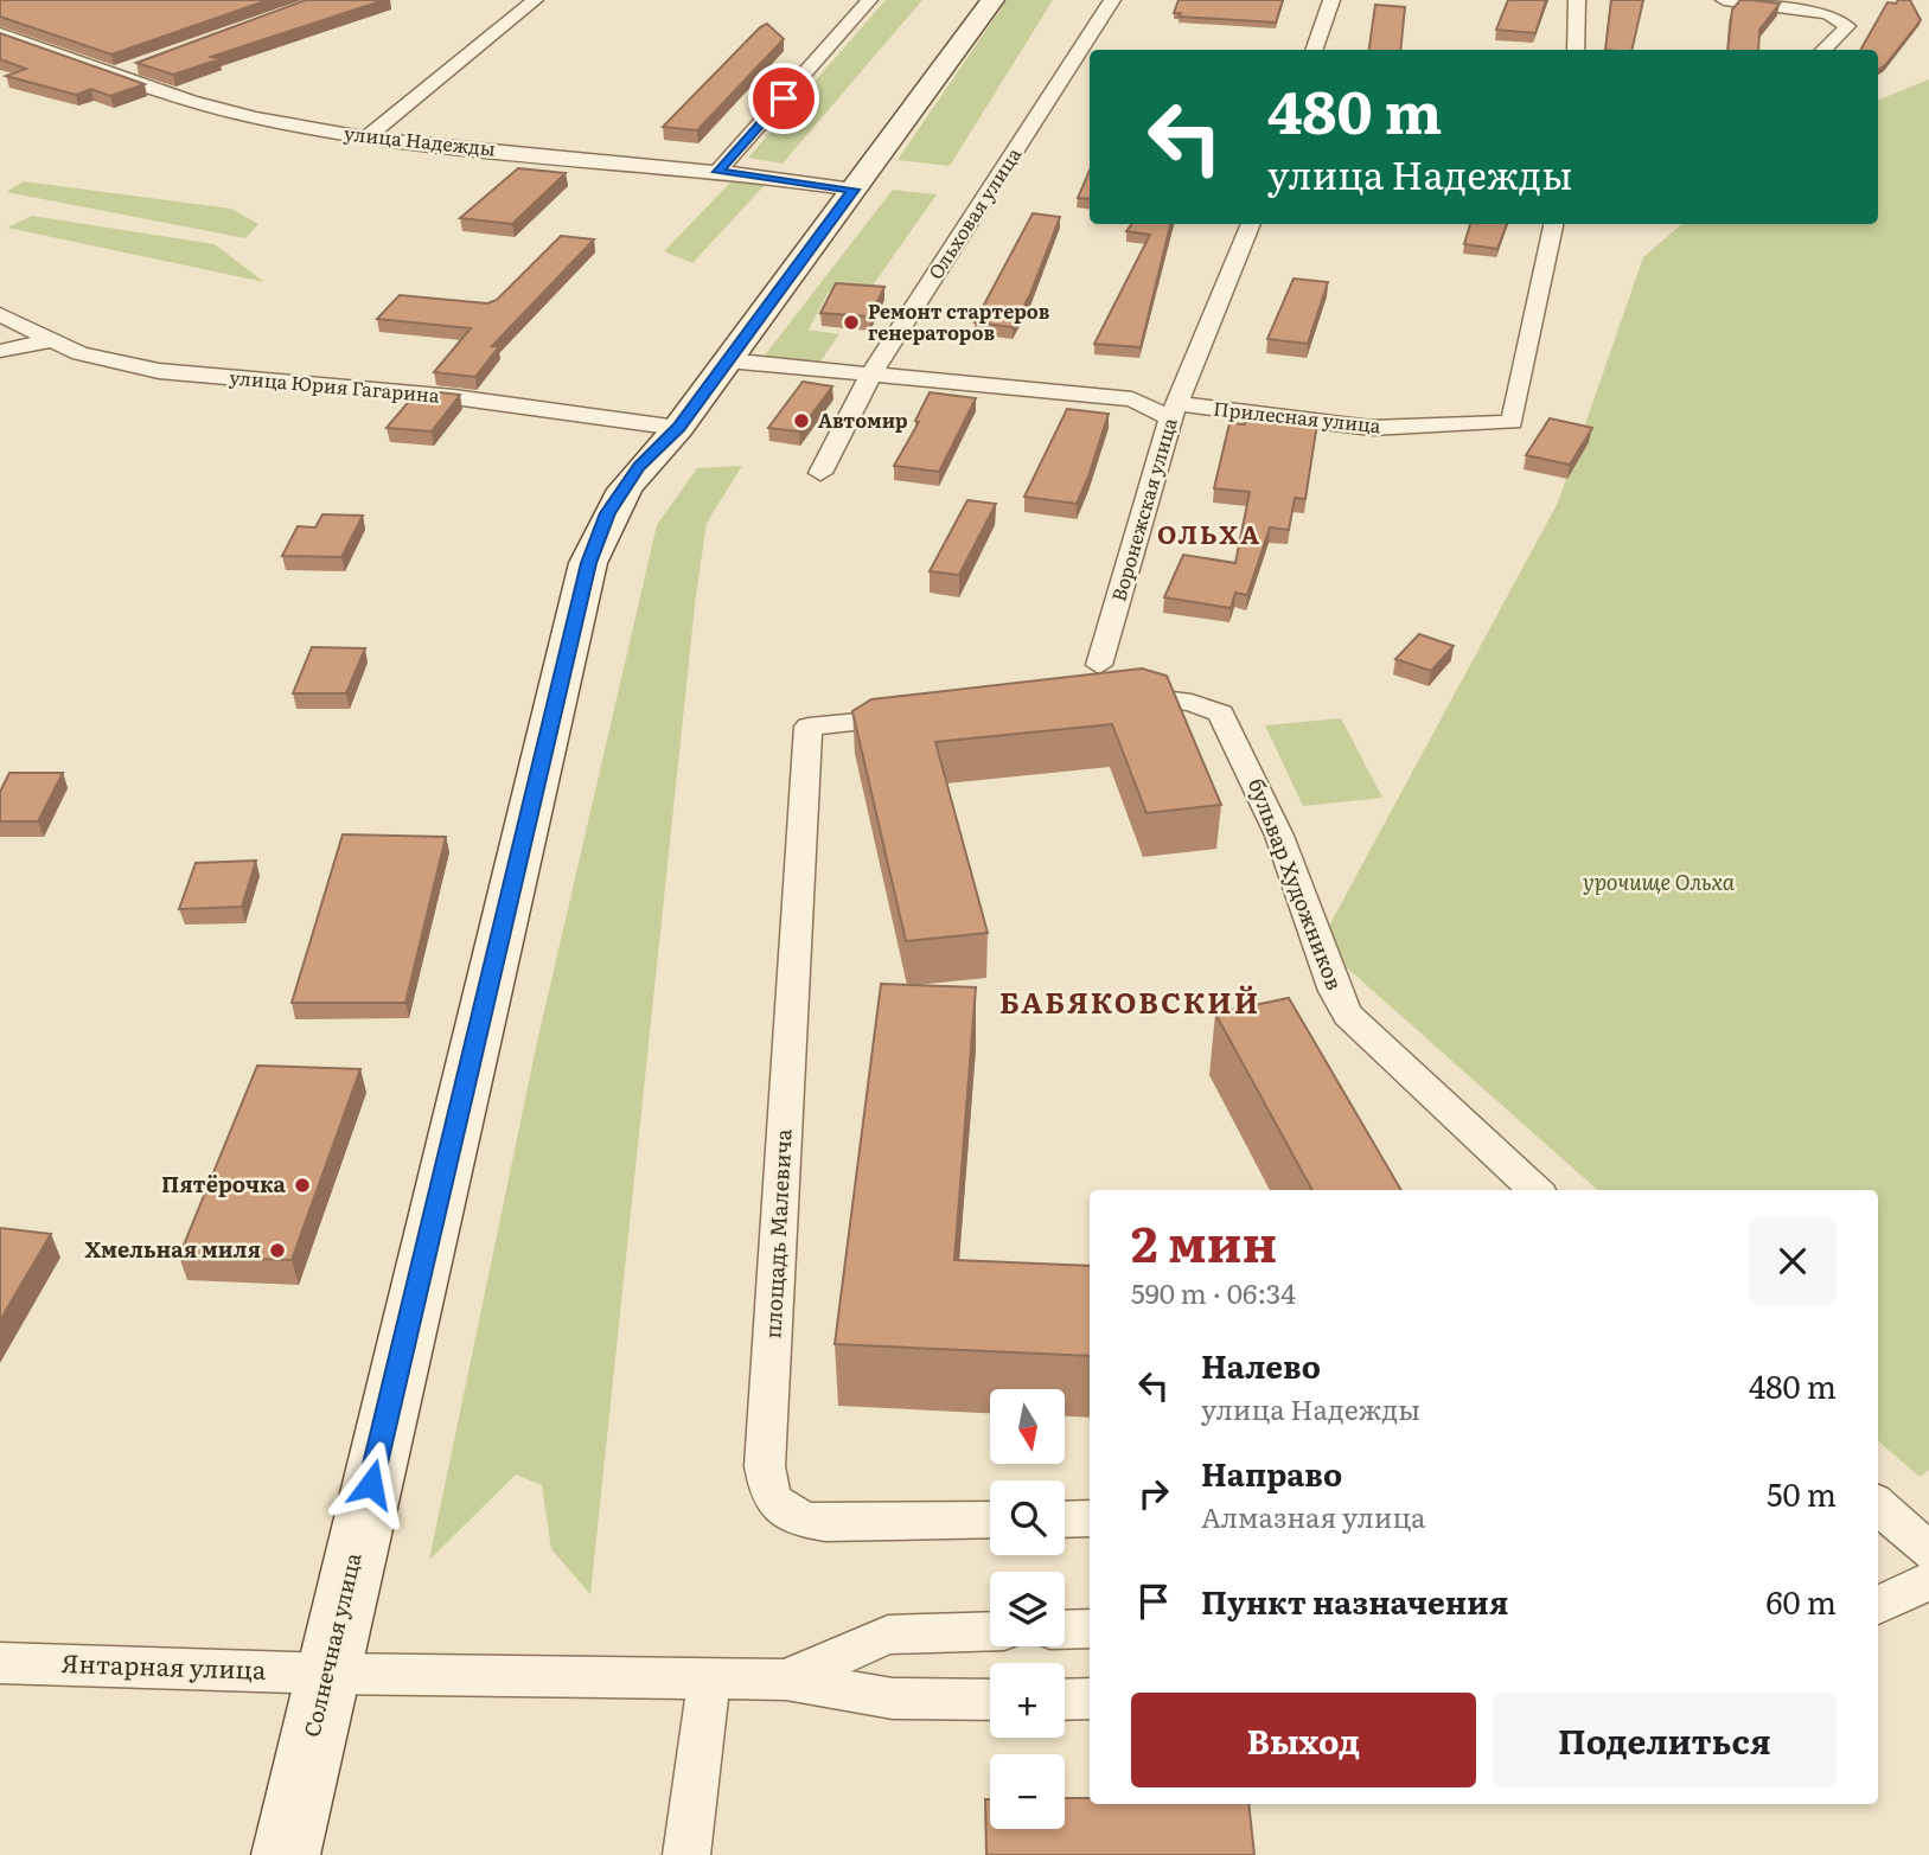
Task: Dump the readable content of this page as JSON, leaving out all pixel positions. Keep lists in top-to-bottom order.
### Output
{
  "streets": {
    "street": [
      "улица Надежды",
      "Ольховая улица",
      "улица Юрия Гагарина",
      "Прилесная улица",
      "Воронежская улица",
      "бульвар Художников",
      "площадь Малевича",
      "Солнечная улица",
      "Янтарная улица"
    ]
  },
  "crossings": [
    ["улица Надежды", "Солнечная улица"],
    ["улица Юрия Гагарина", "Солнечная улица"],
    ["Прилесная улица", "Воронежская улица"],
    ["Солнечная улица", "Янтарная улица"]
  ],
  "districts": ["ОЛЬХА", "БАБЯКОВСКИЙ"],
  "parks": ["урочище Ольха"],
  "places": [
    "Ремонт стартеров генераторов",
    "Автомир",
    "Пятёрочка",
    "Хмельная миля"
  ],
  "north": "bottom",
  "page": {
    "turn": ["480 m", "улица Надежды"],
    "heading": ["2 мин", "590 m · 06:34"],
    "list": [
      {
        "name": "Налево",
        "note": "улица Надежды",
        "value": "480 m"
      },
      {
        "name": "Направо",
        "note": "Алмазная улица",
        "value": "50 m"
      },
      {
        "name": "Пункт назначения",
        "value": "60 m"
      }
    ],
    "map_buttons": ["+", "−"],
    "buttons": ["Выход", "Поделиться"]
  }
}
